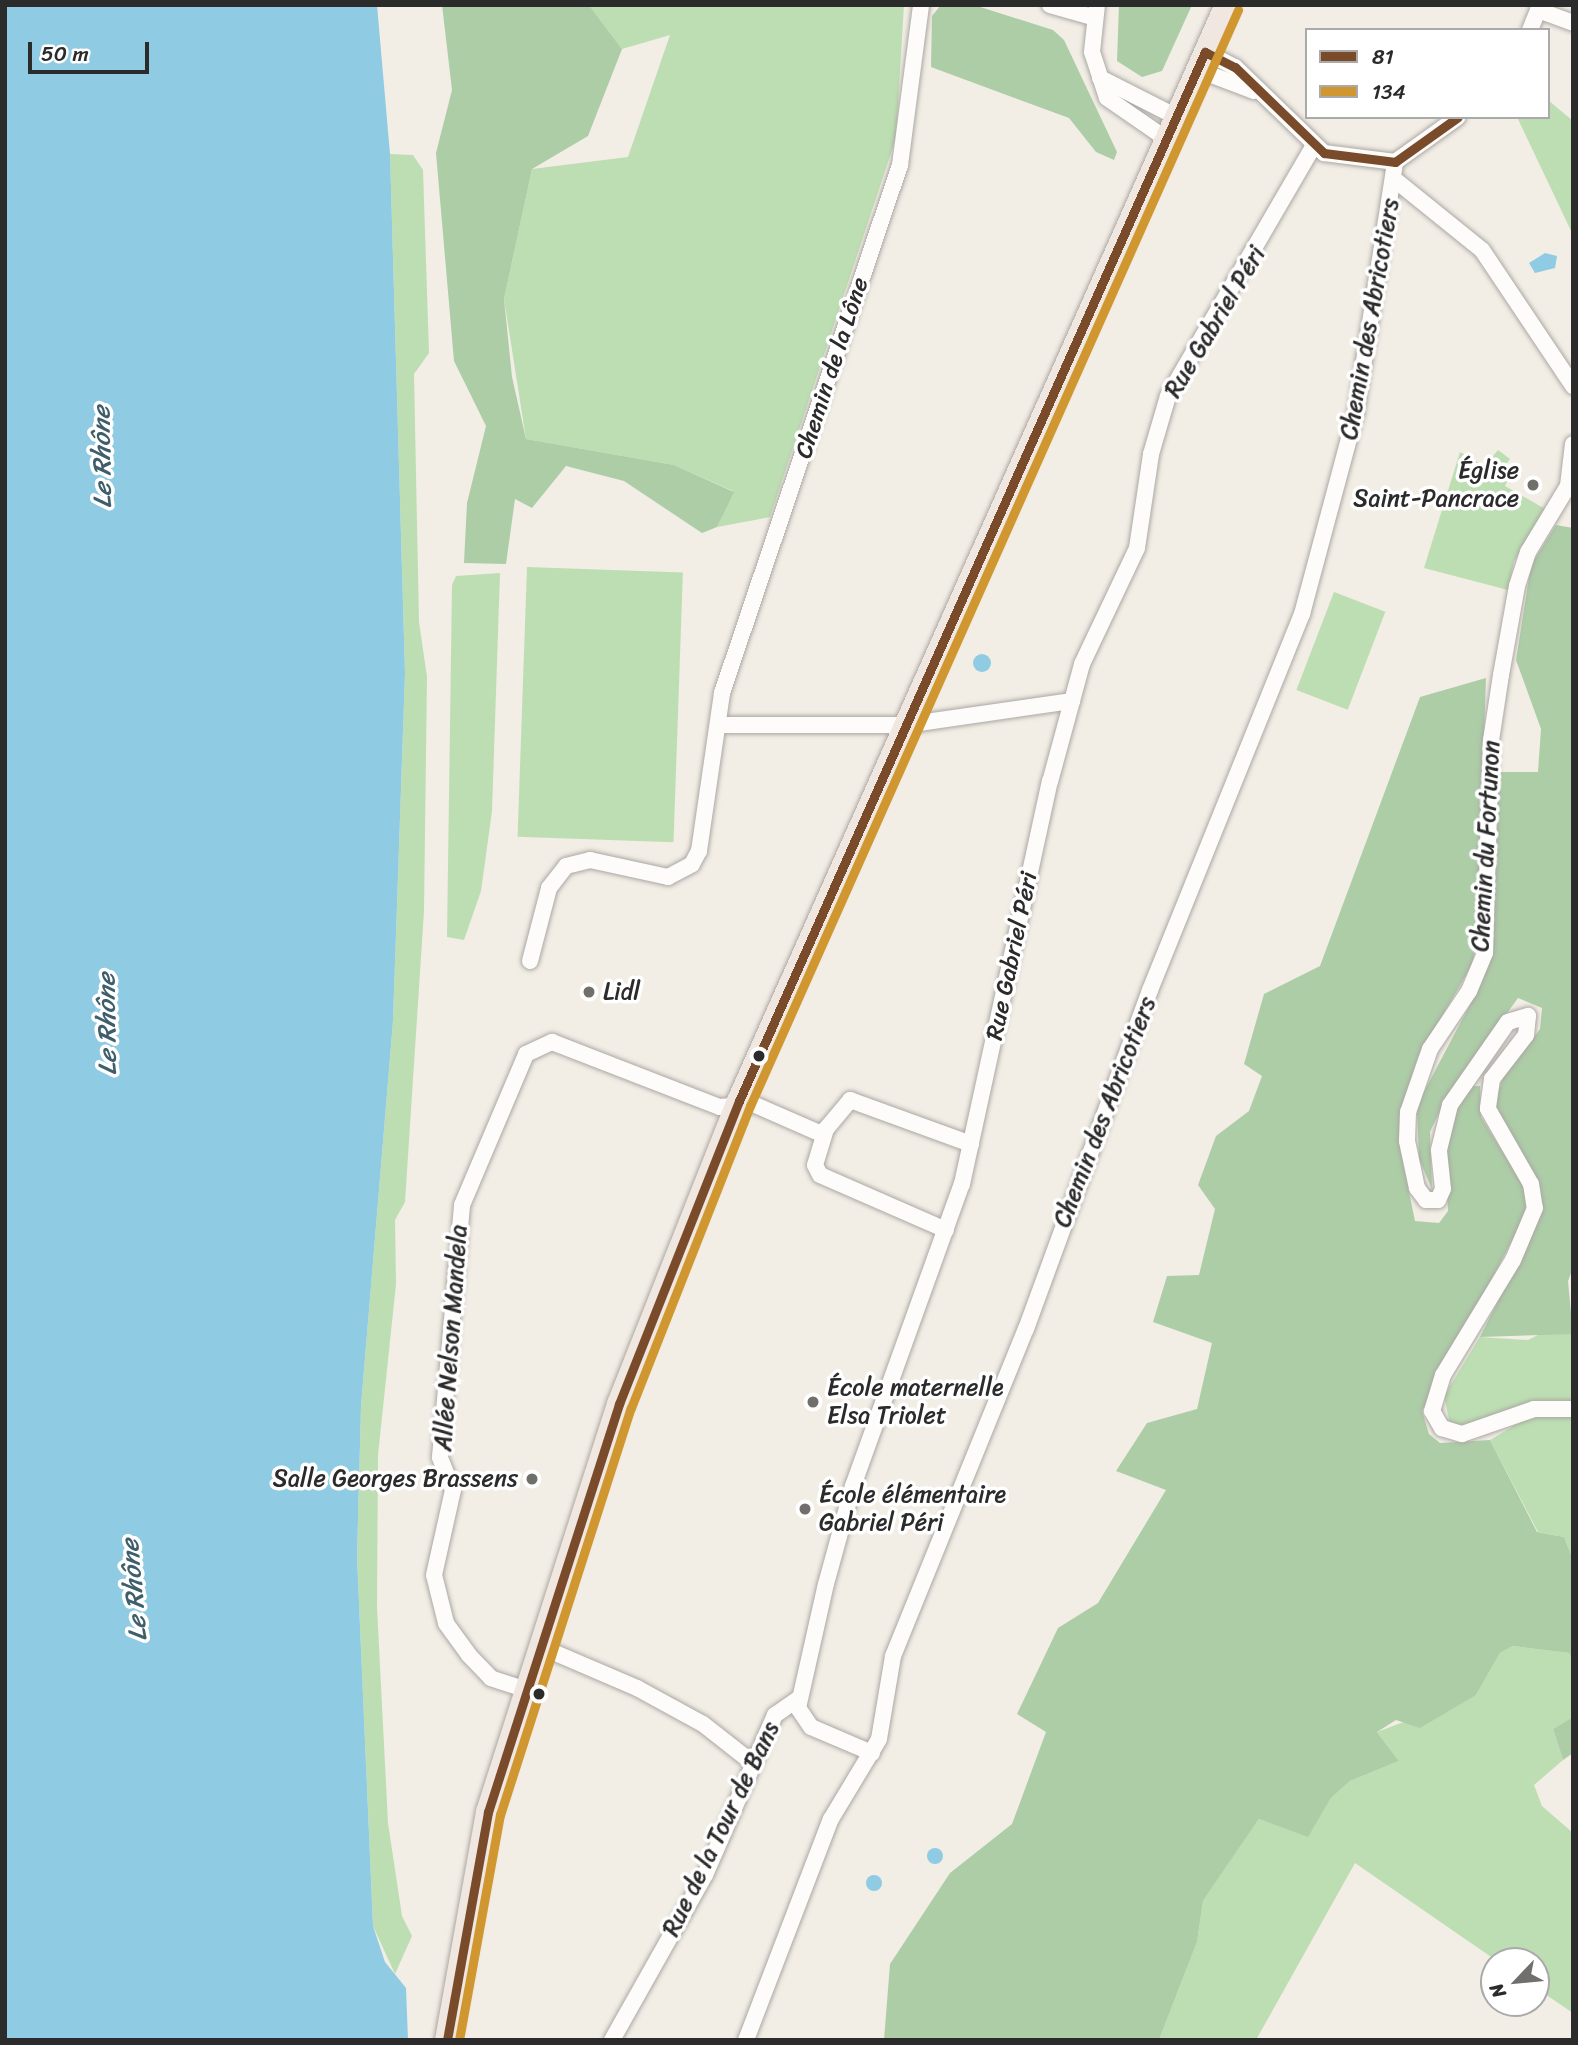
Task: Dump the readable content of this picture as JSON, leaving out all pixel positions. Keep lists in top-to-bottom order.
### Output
{
  "streets": {
    "street": [
      "Chemin des Abricotiers",
      "Rue Gabriel Péri",
      "Chemin de la Lône",
      "Chemin du Fortunon",
      "Allée Nelson Mandela",
      "Rue de la Tour de Bans"
    ]
  },
  "crossings": [
    ["Rue Gabriel Péri", "Rue de la Tour de Bans"]
  ],
  "water": ["Le Rhône"],
  "places": [
    "Église Saint-Pancrace",
    "Lidl",
    "École maternelle Elsa Triolet",
    "Salle Georges Brassens",
    "École élémentaire Gabriel Péri"
  ],
  "lines": ["transit line 134", "transit line 81"],
  "legend": ["81", "134"],
  "scale_bar": "50 m",
  "north": "bottom left"
}
